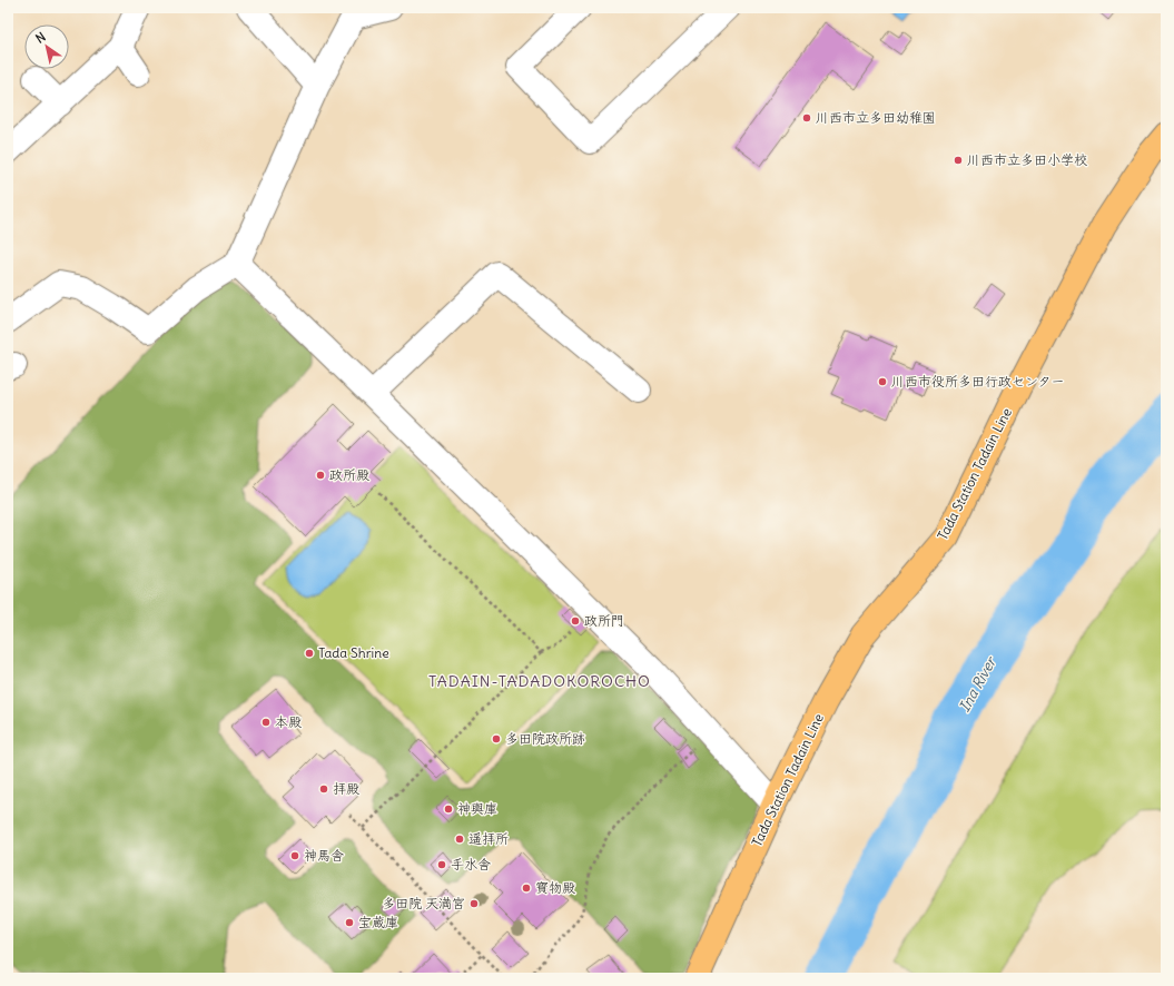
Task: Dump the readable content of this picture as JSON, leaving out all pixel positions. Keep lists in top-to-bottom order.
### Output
{
  "streets": {
    "main road": ["Tada Station Tadain Line"]
  },
  "districts": ["TADAIN-TADADOKOROCHO"],
  "water": ["Ina River"],
  "places": [
    "川西市立多田幼稚園",
    "川西市立多田小学校",
    "川西市役所多田行政センター",
    "政所殿",
    "政所門",
    "Tada Shrine",
    "本殿",
    "多田院政所跡",
    "拝殿",
    "神輿庫",
    "遥拝所",
    "神馬舎",
    "手水舎",
    "寳物殿",
    "多田院 天満宮",
    "宝蔵庫"
  ],
  "north": "top left"
}
